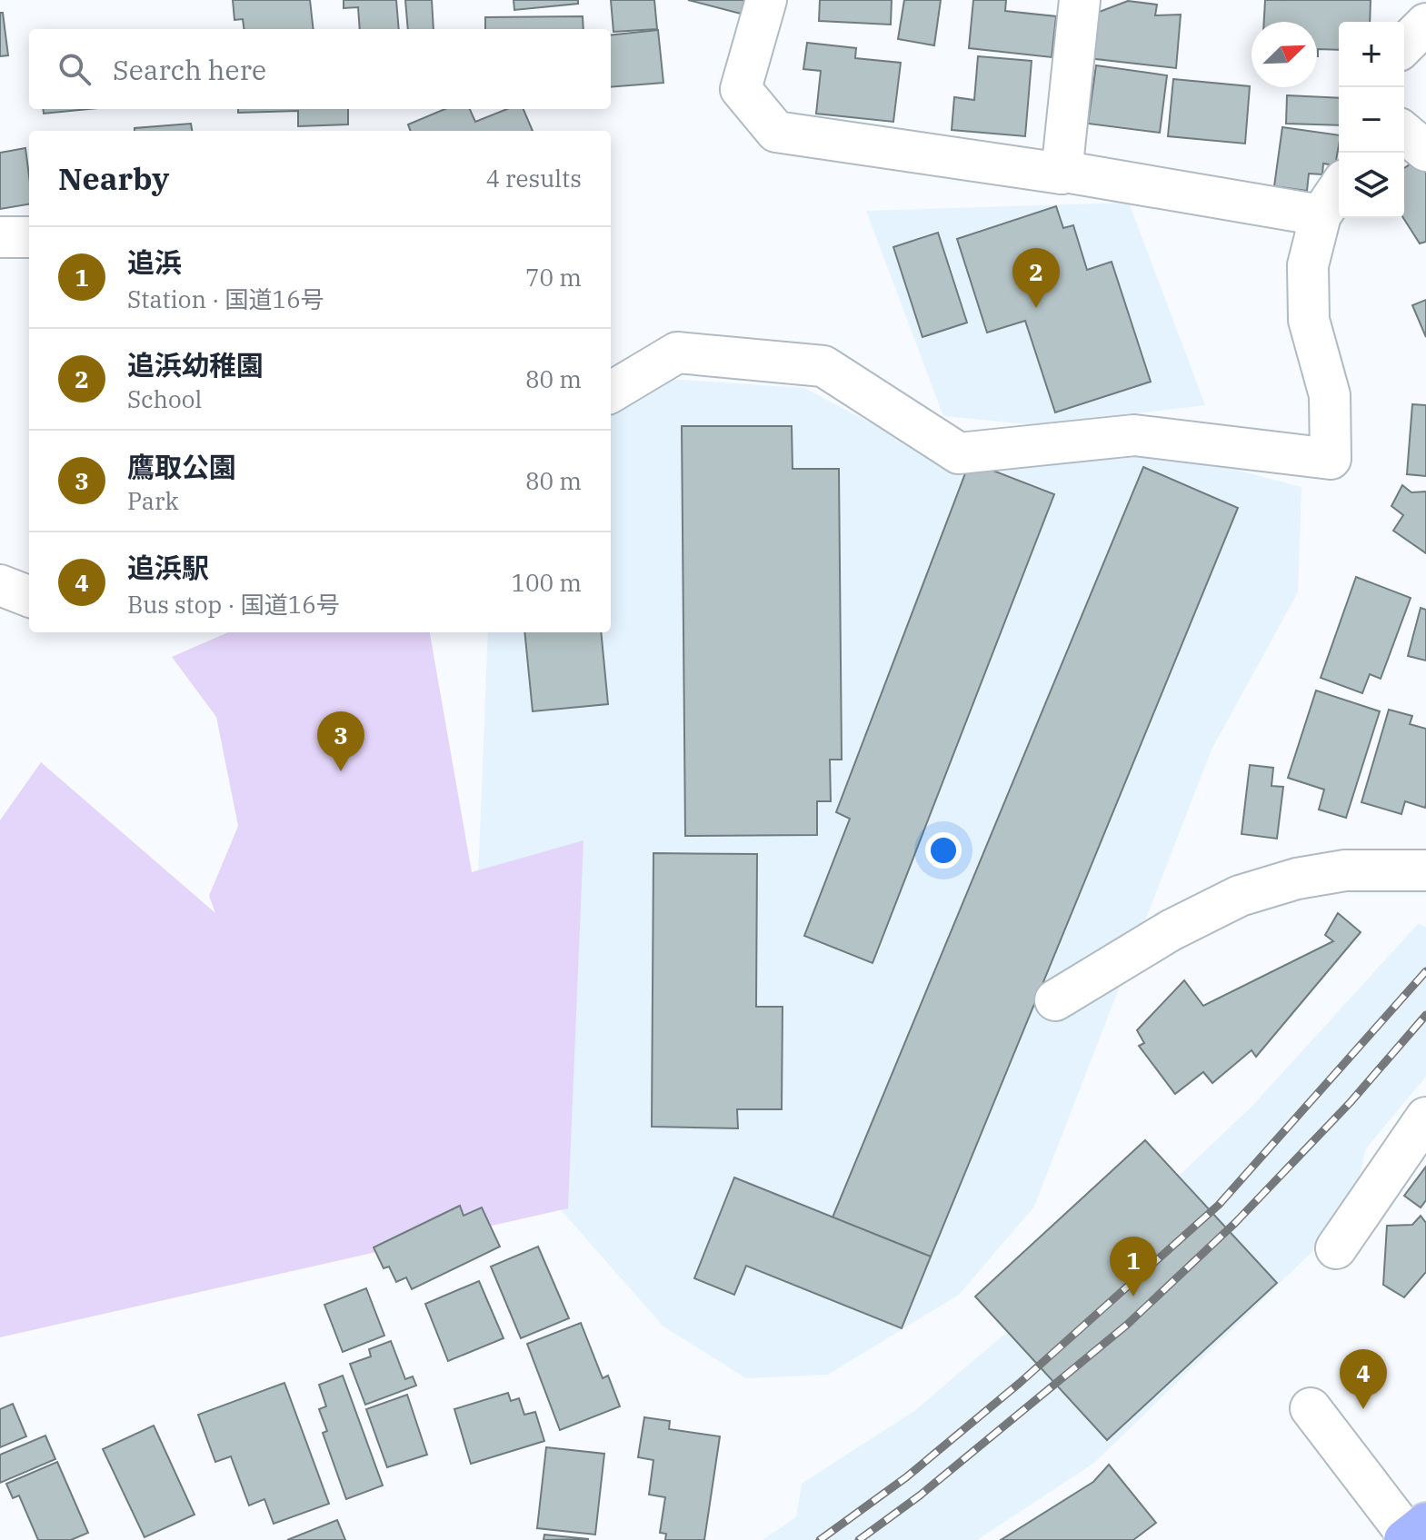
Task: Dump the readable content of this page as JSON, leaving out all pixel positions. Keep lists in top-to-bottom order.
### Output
{
  "north": "top right",
  "page": {
    "map_buttons": ["+", "−"],
    "search": "Search here",
    "heading": ["Nearby", "4 results"],
    "list": [
      {
        "mark": "1",
        "name": "追浜",
        "note": "Station · 国道16号",
        "value": "70 m"
      },
      {
        "mark": "2",
        "name": "追浜幼稚園",
        "note": "School",
        "value": "80 m"
      },
      {
        "mark": "3",
        "name": "鷹取公園",
        "note": "Park",
        "value": "80 m"
      },
      {
        "mark": "4",
        "name": "追浜駅",
        "note": "Bus stop · 国道16号",
        "value": "100 m"
      }
    ],
    "pins": [
      "2",
      "3",
      "1",
      "4"
    ]
  }
}
